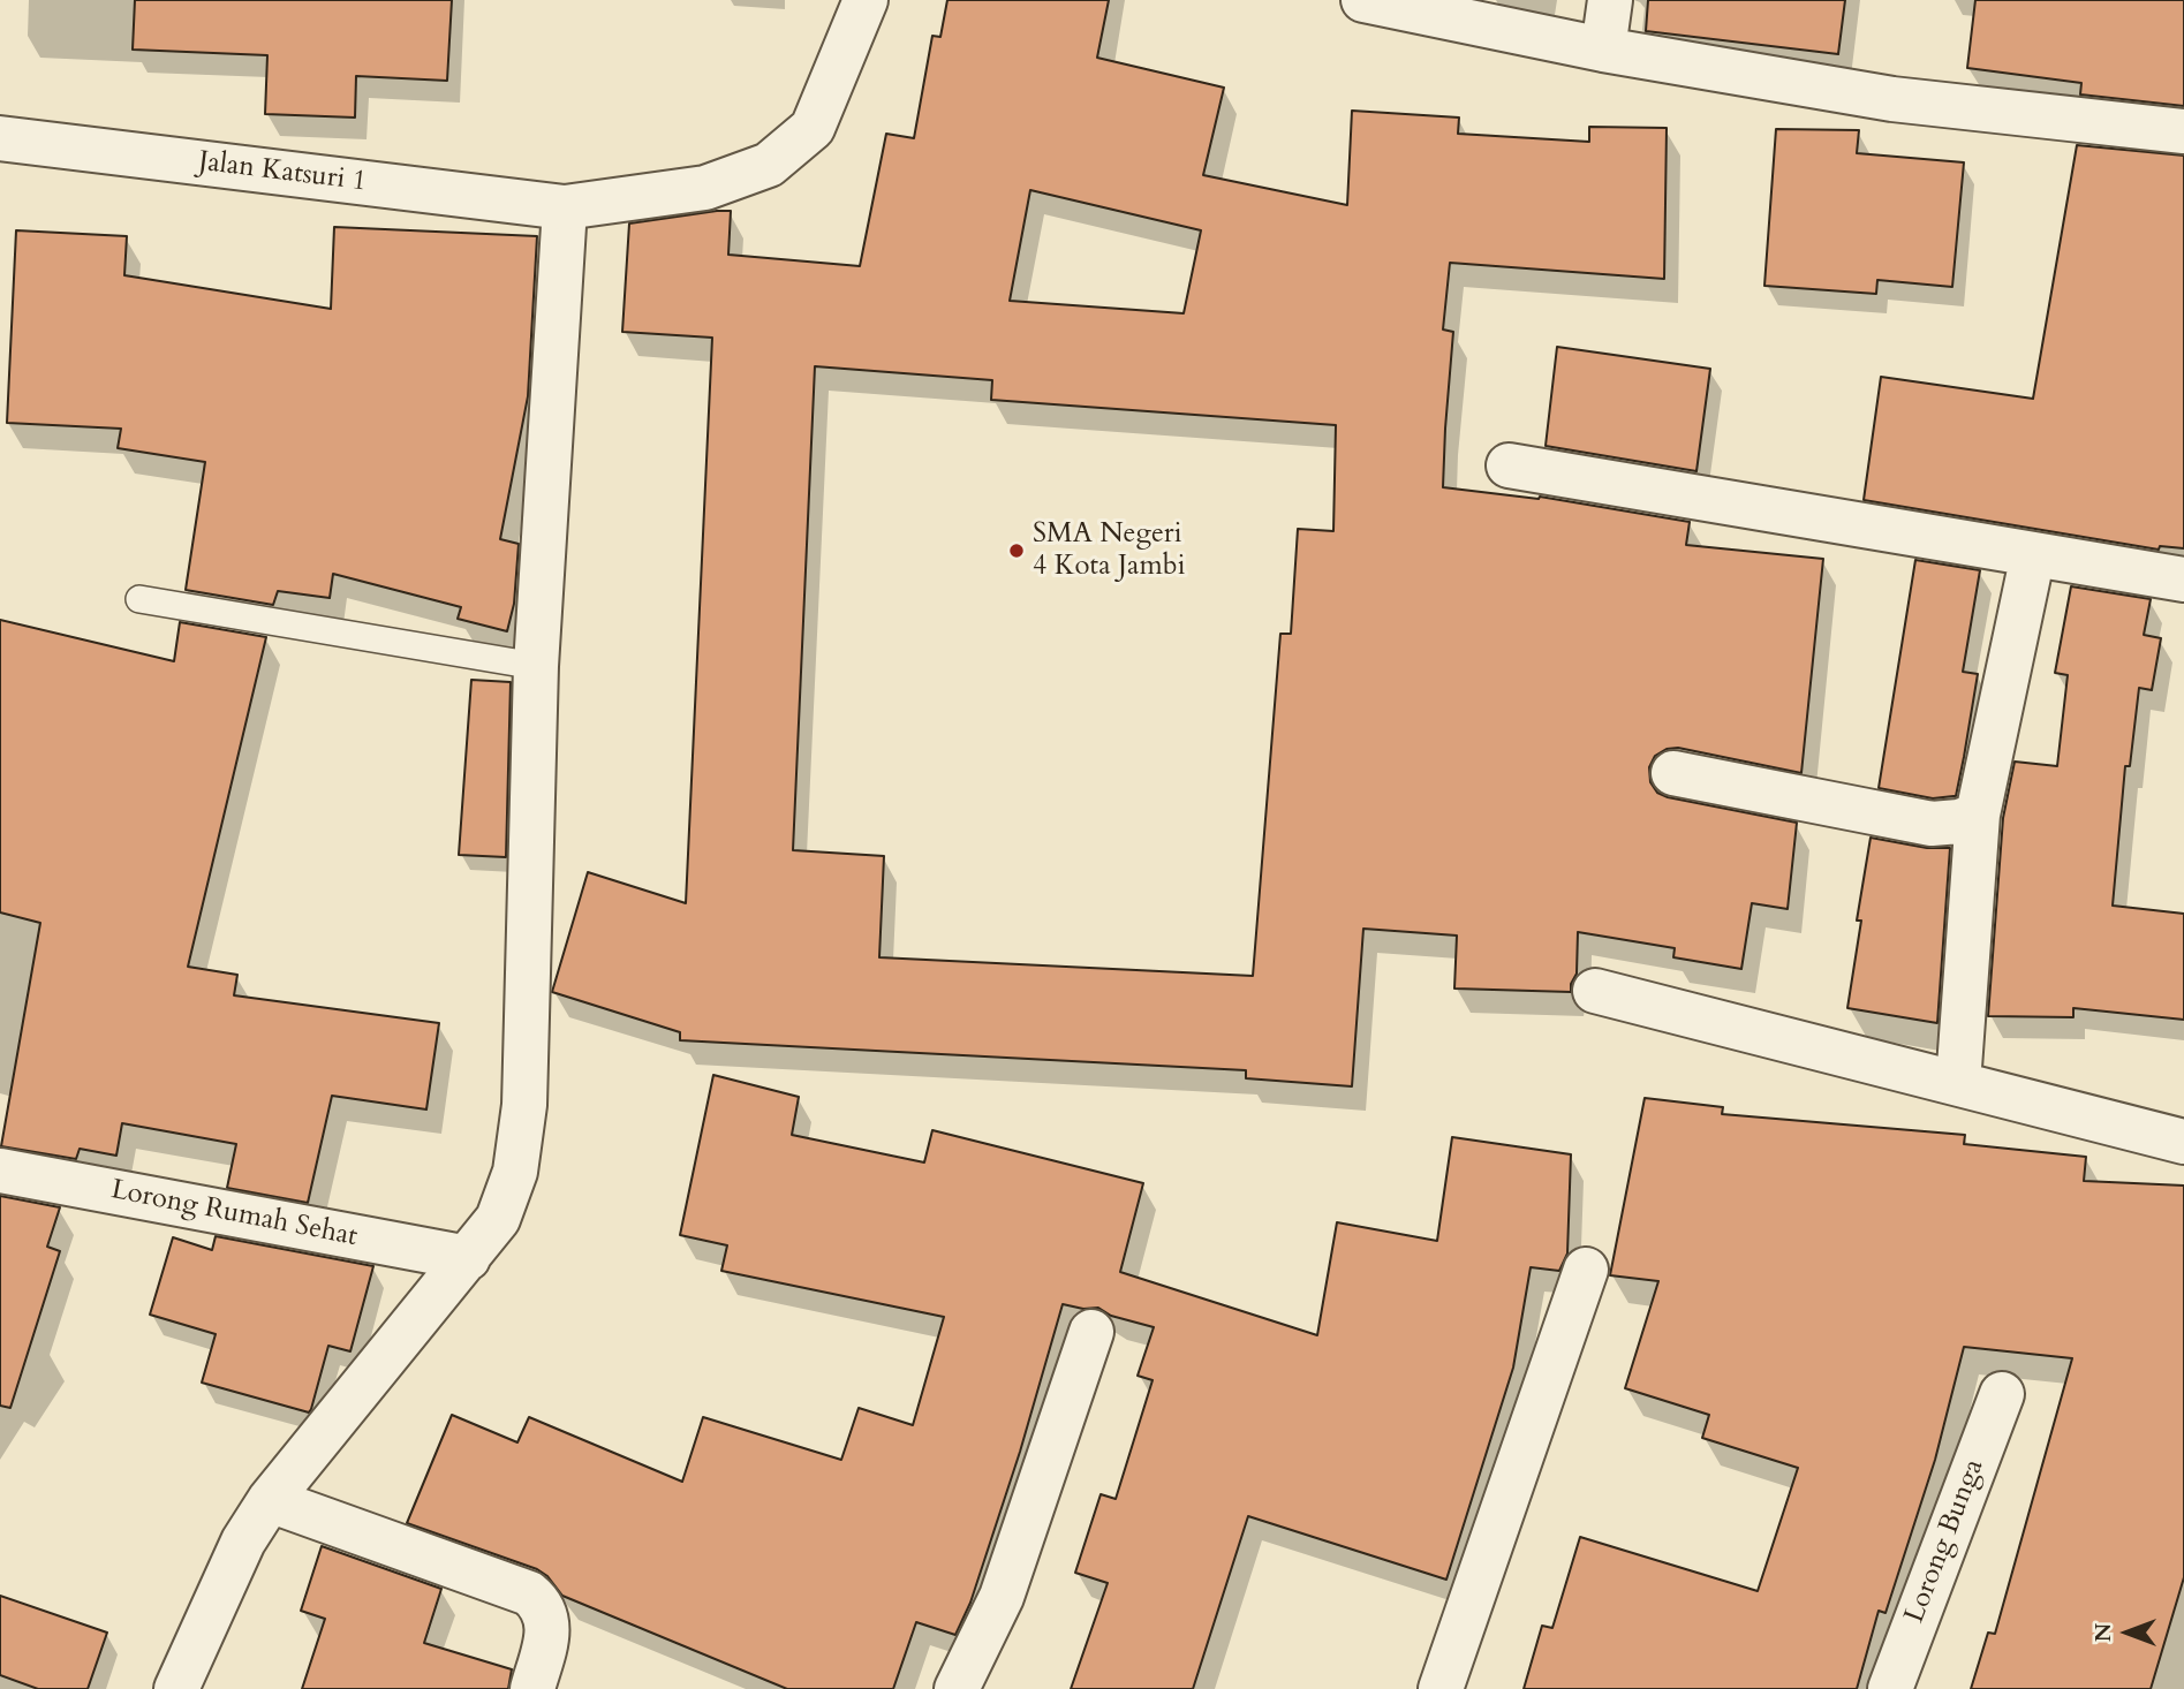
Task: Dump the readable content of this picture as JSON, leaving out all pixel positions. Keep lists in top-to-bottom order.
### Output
{
  "streets": {
    "street": ["Jalan Katsuri 1", "Lorong Rumah Sehat", "Lorong Bunga"]
  },
  "places": ["SMA Negeri 4 Kota Jambi"],
  "north": "left"
}
